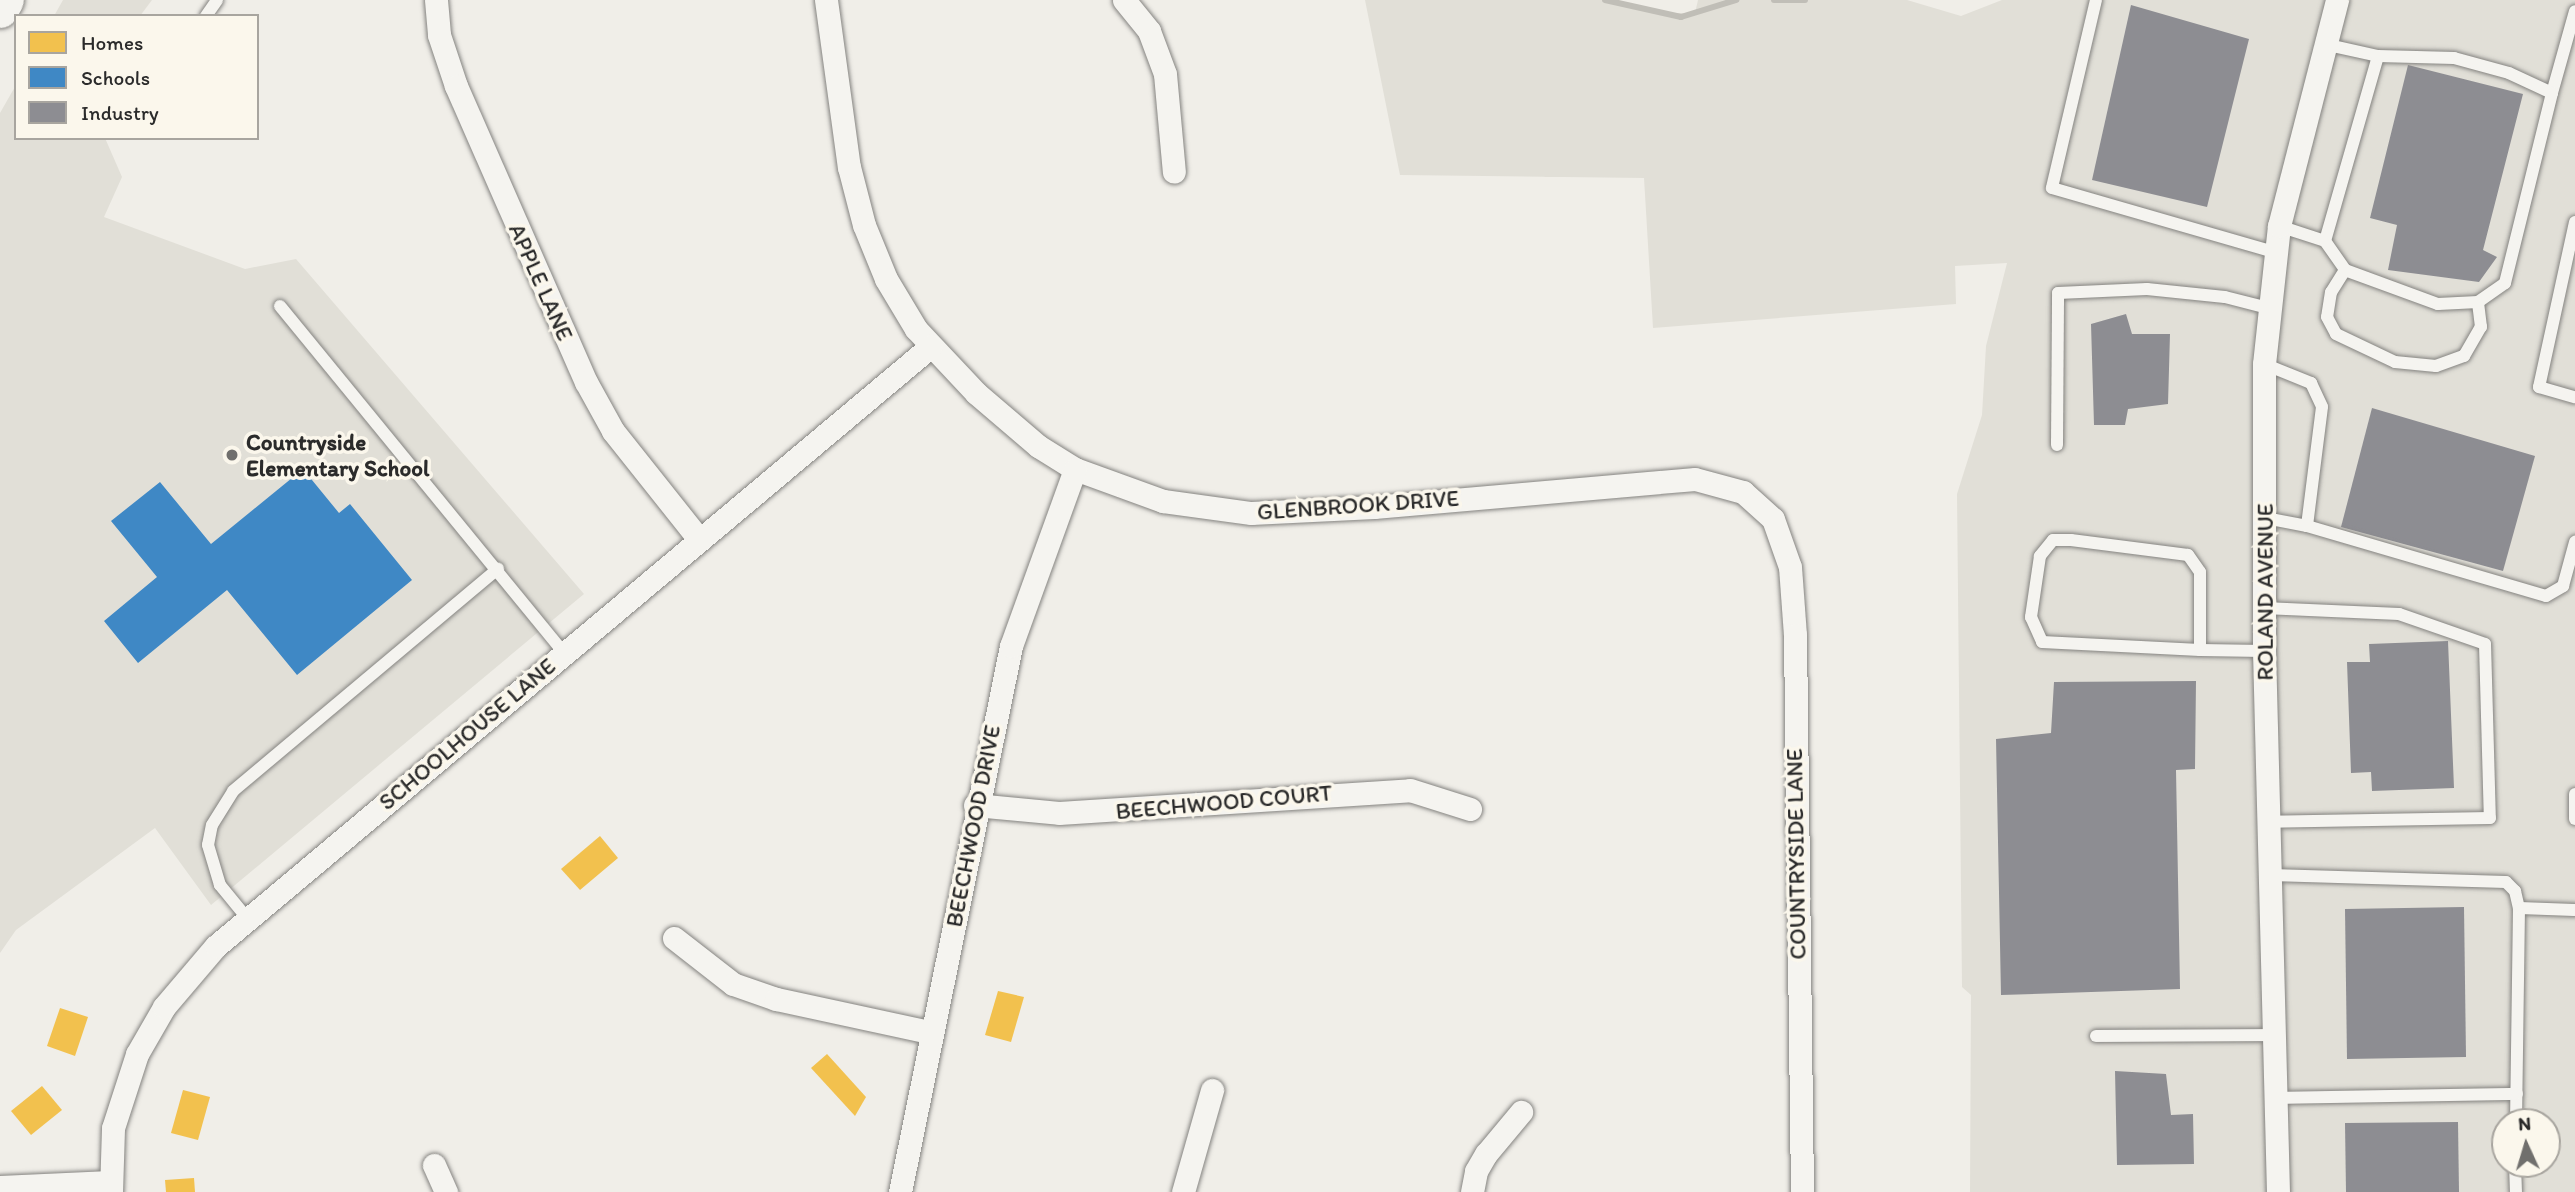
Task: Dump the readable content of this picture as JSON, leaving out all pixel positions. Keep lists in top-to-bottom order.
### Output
{
  "streets": {
    "street": [
      "APPLE LANE",
      "GLENBROOK DRIVE",
      "ROLAND AVENUE",
      "SCHOOLHOUSE LANE",
      "BEECHWOOD COURT",
      "BEECHWOOD DRIVE",
      "COUNTRYSIDE LANE"
    ]
  },
  "crossings": [
    ["APPLE LANE", "SCHOOLHOUSE LANE"],
    ["GLENBROOK DRIVE", "SCHOOLHOUSE LANE"],
    ["GLENBROOK DRIVE", "BEECHWOOD DRIVE"],
    ["GLENBROOK DRIVE", "COUNTRYSIDE LANE"],
    ["BEECHWOOD COURT", "BEECHWOOD DRIVE"]
  ],
  "places": ["Countryside Elementary School"],
  "legend": ["Homes", "Schools", "Industry"],
  "north": "top"
}
